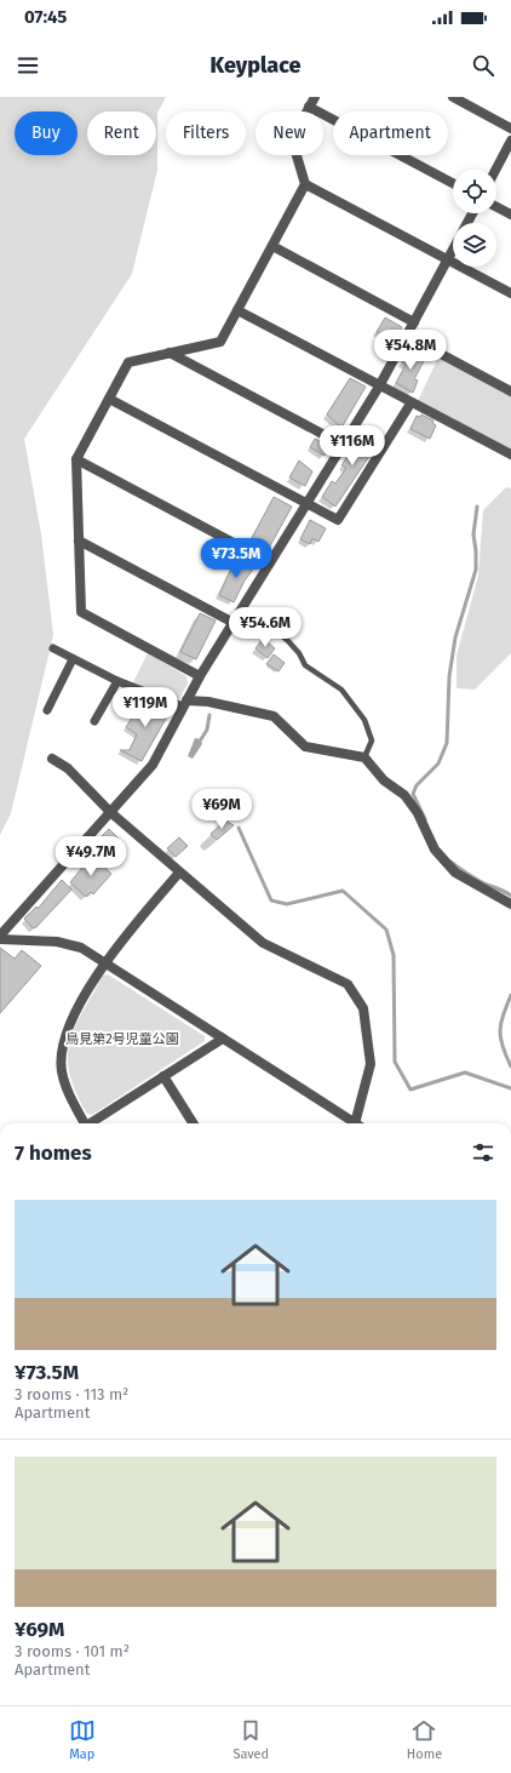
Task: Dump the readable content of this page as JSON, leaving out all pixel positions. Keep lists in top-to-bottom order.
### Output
{
  "parks": ["鳥見第2号児童公園"],
  "page": {
    "status": "07:45",
    "header": "Keyplace",
    "chip": [
      "Buy",
      "Rent",
      "Filters",
      "New",
      "Apartment"
    ],
    "price": [
      "¥54.8M",
      "¥116M",
      "¥73.5M",
      "¥54.6M",
      "¥119M",
      "¥69M",
      "¥49.7M"
    ],
    "heading": "7 homes",
    "list": [
      {
        "name": "¥73.5M",
        "note": "3 rooms · 113 m² · Apartment"
      },
      {
        "name": "¥69M",
        "note": "3 rooms · 101 m² · Apartment"
      }
    ],
    "tabs": ["Map", "Saved", "Home"]
  }
}
